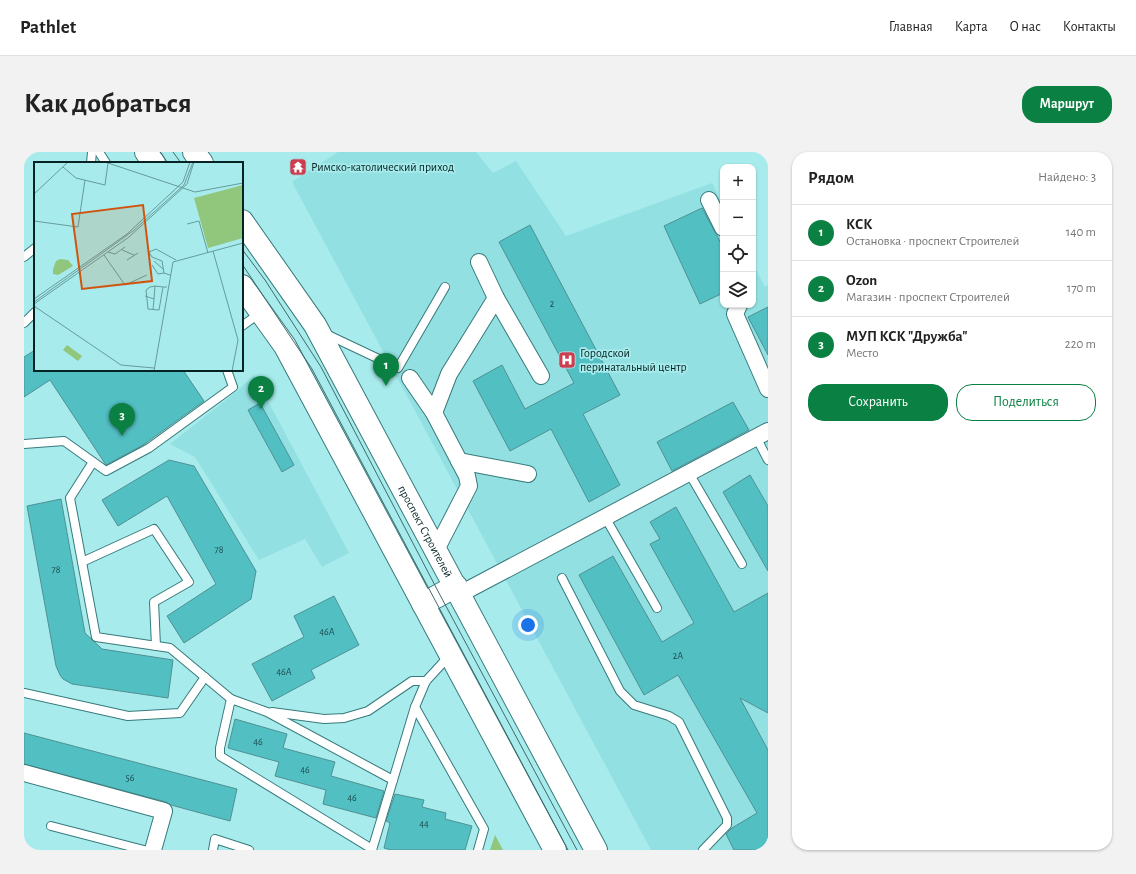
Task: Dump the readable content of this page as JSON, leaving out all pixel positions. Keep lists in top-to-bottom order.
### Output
{
  "streets": {
    "main road": ["проспект Строителей"]
  },
  "places": {
    "temple": ["Римско-католический приход"],
    "hospital": ["Городской перинатальный центр"]
  },
  "house_numbers": [
    "2",
    "78",
    "78",
    "46А",
    "2А",
    "46А",
    "46",
    "46",
    "56",
    "46",
    "44"
  ],
  "page": {
    "header": "Pathlet",
    "nav": [
      "Главная",
      "Карта",
      "О нас",
      "Контакты"
    ],
    "buttons": [
      "Маршрут",
      ["Сохранить", "Поделиться"]
    ],
    "title": "Как добраться",
    "heading": ["Рядом", "Найдено: 3"],
    "map_buttons": ["+", "−"],
    "list": [
      {
        "mark": "1",
        "name": "КСК",
        "note": "Остановка · проспект Строителей",
        "value": "140 m"
      },
      {
        "mark": "2",
        "name": "Ozon",
        "note": "Магазин · проспект Строителей",
        "value": "170 m"
      },
      {
        "mark": "3",
        "name": "МУП КСК \"Дружба\"",
        "note": "Место",
        "value": "220 m"
      }
    ],
    "pins": ["1", "2", "3"]
  }
}
